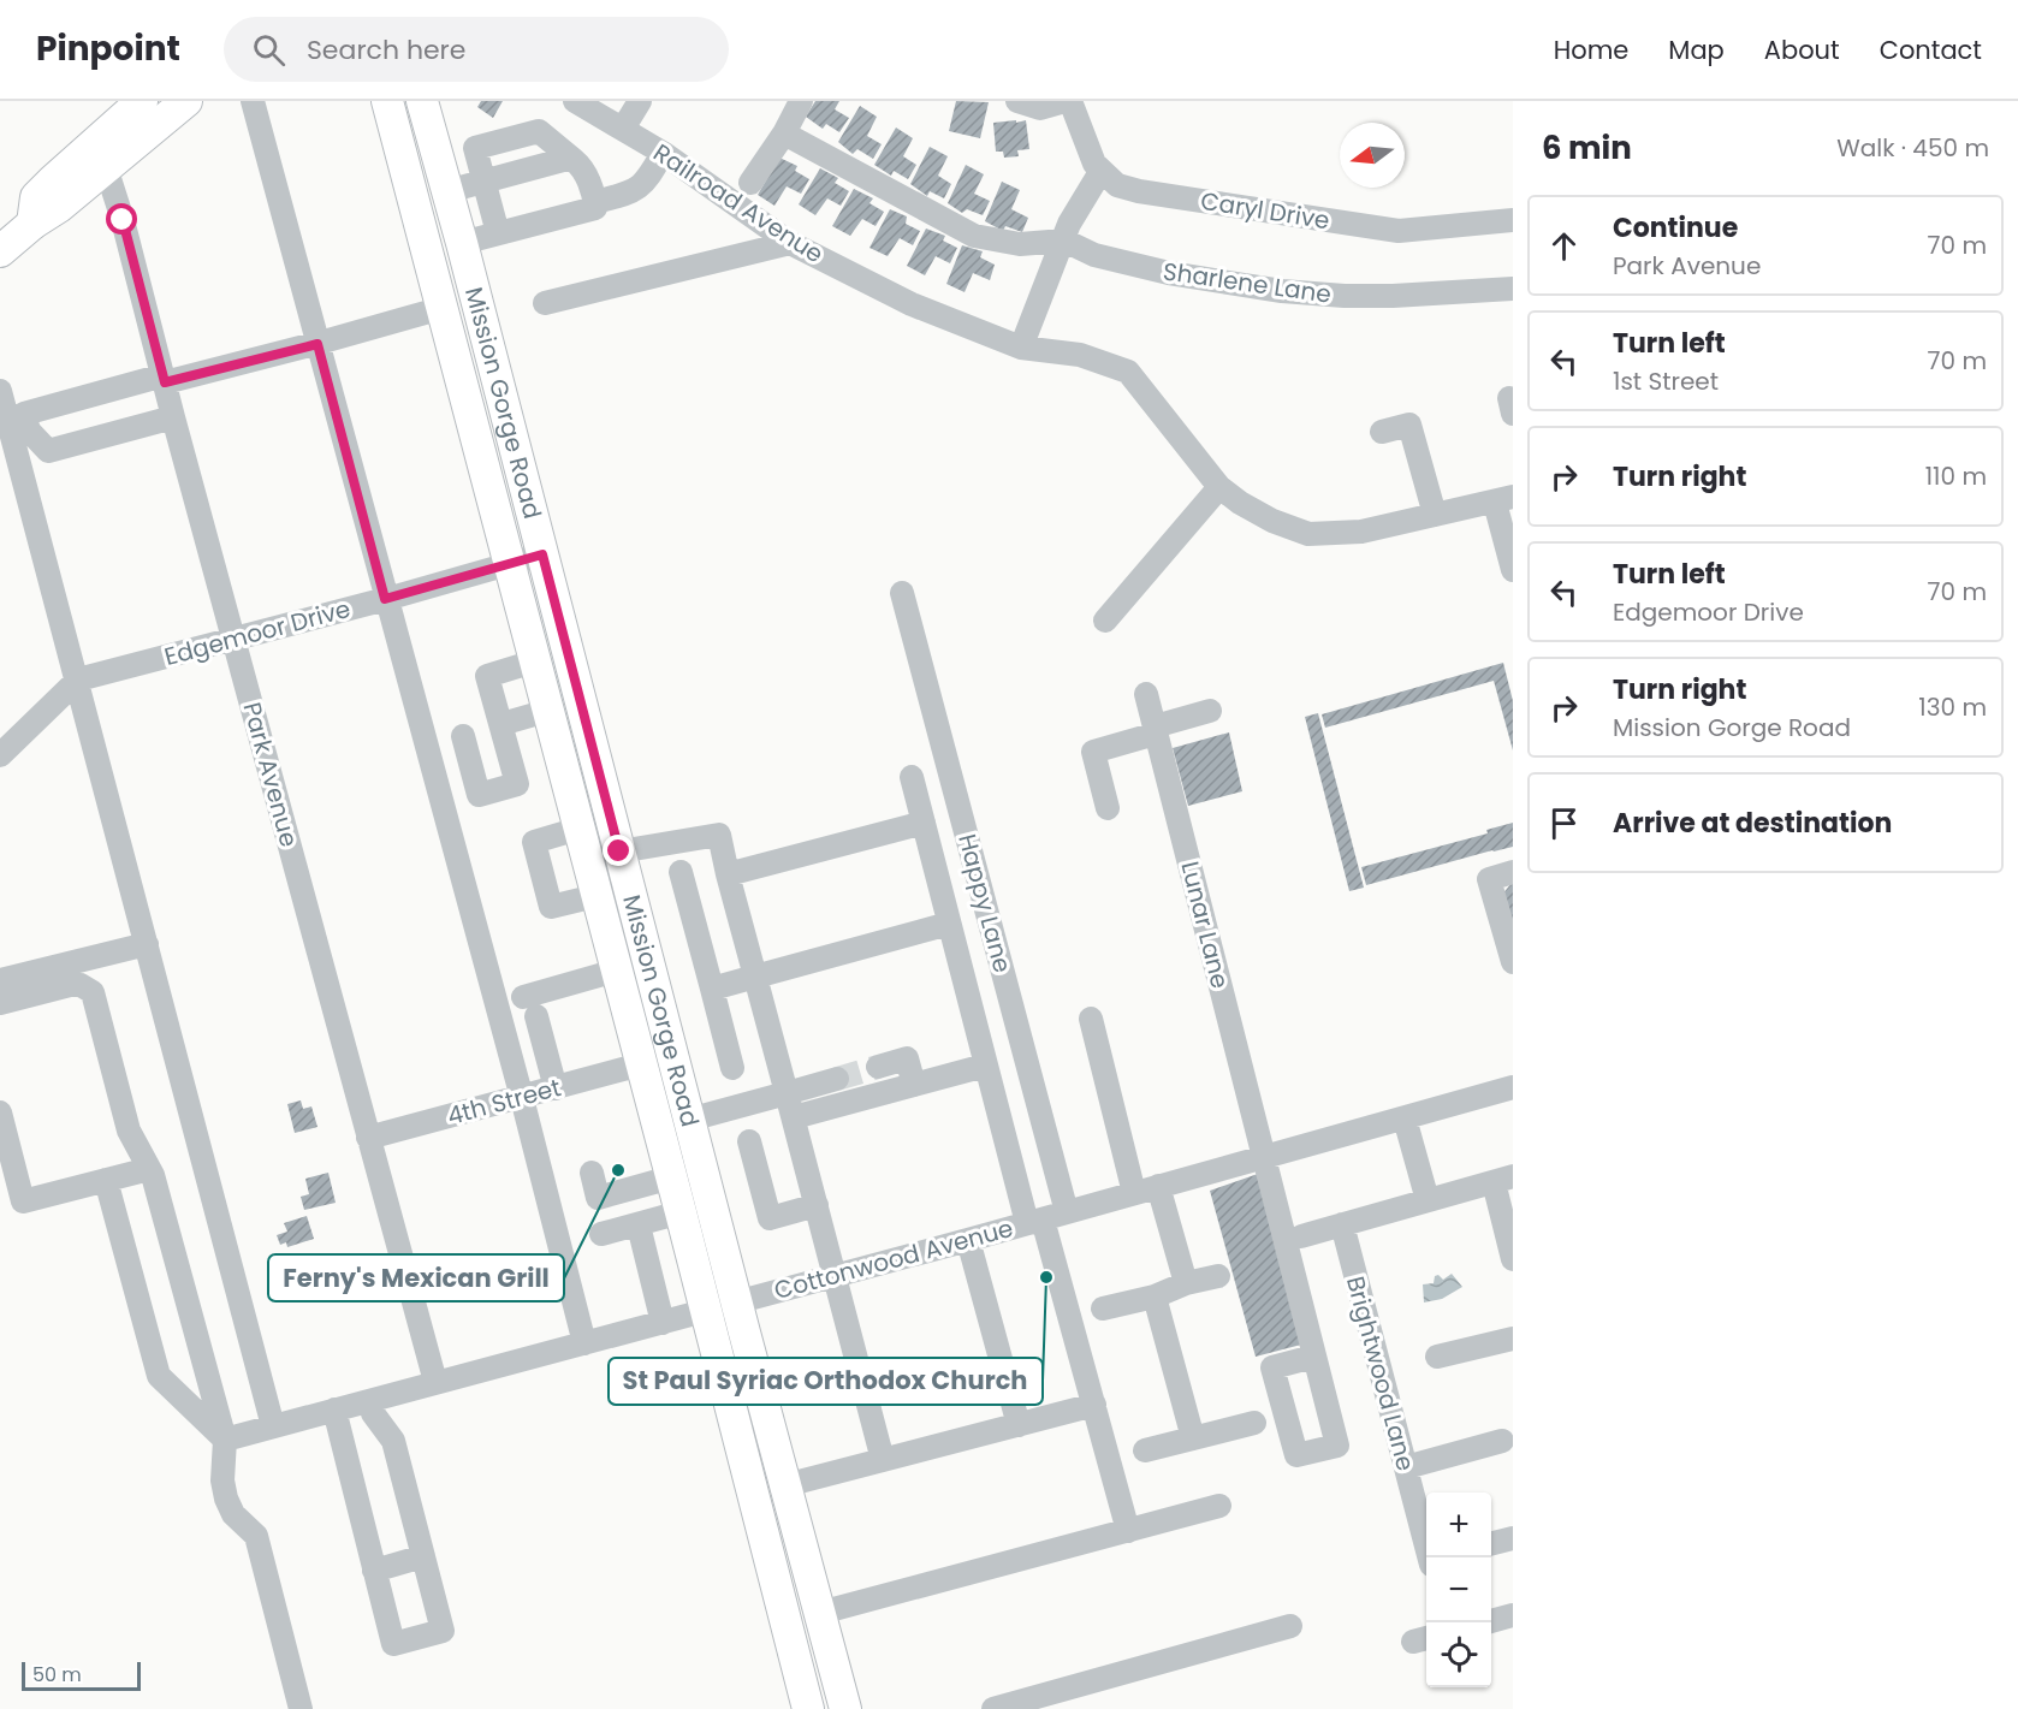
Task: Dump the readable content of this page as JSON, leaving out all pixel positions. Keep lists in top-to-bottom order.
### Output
{
  "streets": {
    "main road": ["Mission Gorge Road"],
    "street": [
      "Railroad Avenue",
      "Caryl Drive",
      "Sharlene Lane",
      "Edgemoor Drive",
      "Park Avenue",
      "Happy Lane",
      "Lunar Lane",
      "4th Street",
      "Cottonwood Avenue",
      "Brightwood Lane"
    ]
  },
  "crossings": [
    ["Mission Gorge Road", "Edgemoor Drive"],
    ["Mission Gorge Road", "4th Street"],
    ["Mission Gorge Road", "Cottonwood Avenue"],
    ["Edgemoor Drive", "Park Avenue"],
    ["Park Avenue", "4th Street"],
    ["Park Avenue", "Cottonwood Avenue"],
    ["Happy Lane", "Cottonwood Avenue"],
    ["Lunar Lane", "Cottonwood Avenue"]
  ],
  "places": ["Ferny's Mexican Grill", "St Paul Syriac Orthodox Church"],
  "scale_bar": "50 m",
  "north": "left",
  "page": {
    "header": "Pinpoint",
    "search": "Search here",
    "nav": [
      "Home",
      "Map",
      "About",
      "Contact"
    ],
    "heading": ["6 min", "Walk · 450 m"],
    "list": [
      ["Continue", "Park Avenue", "70 m"],
      ["Turn left", "1st Street", "70 m"],
      ["Turn right", "110 m"],
      ["Turn left", "Edgemoor Drive", "70 m"],
      ["Turn right", "Mission Gorge Road", "130 m"],
      "Arrive at destination"
    ],
    "map_buttons": ["+", "−"],
    "scale": "50 m"
  }
}
